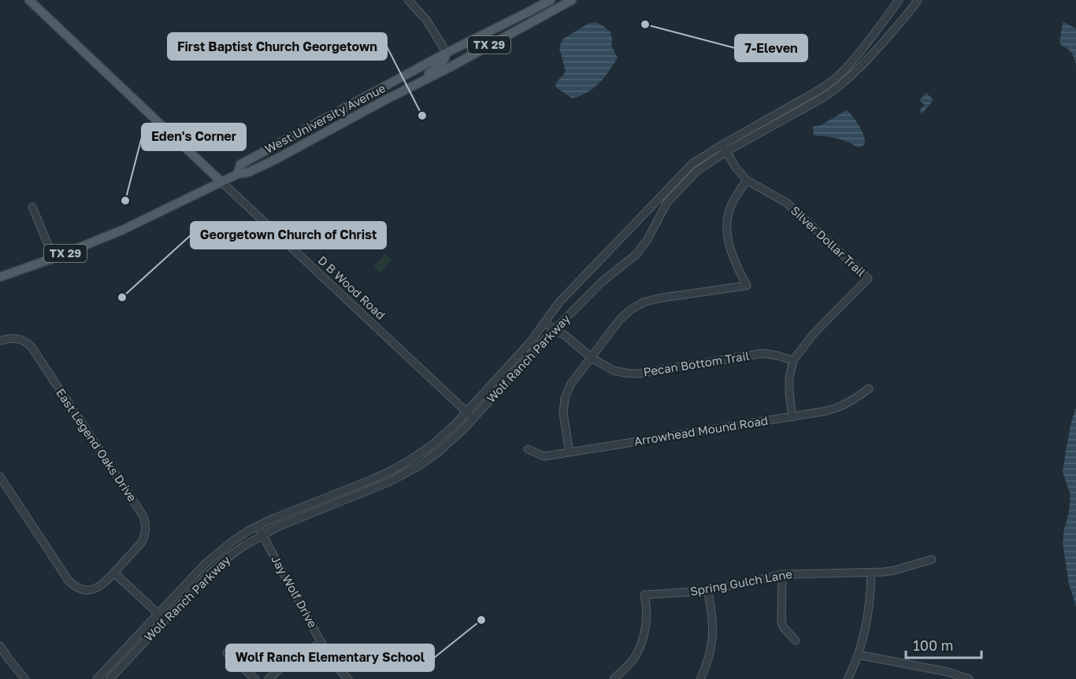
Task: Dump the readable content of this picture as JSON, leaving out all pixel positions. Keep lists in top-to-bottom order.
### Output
{
  "streets": {
    "main road": ["TX 29", "West University Avenue", "D B Wood Road"],
    "street": [
      "Silver Dollar Trail",
      "Wolf Ranch Parkway",
      "Pecan Bottom Trail",
      "Arrowhead Mound Road",
      "East Legend Oaks Drive",
      "Spring Gulch Lane",
      "Jay Wolf Drive"
    ]
  },
  "crossings": [
    ["West University Avenue", "D B Wood Road"],
    ["Silver Dollar Trail", "Wolf Ranch Parkway"],
    ["Silver Dollar Trail", "Pecan Bottom Trail"],
    ["Silver Dollar Trail", "Arrowhead Mound Road"],
    ["D B Wood Road", "Wolf Ranch Parkway"],
    ["Wolf Ranch Parkway", "Pecan Bottom Trail"],
    ["Wolf Ranch Parkway", "Jay Wolf Drive"]
  ],
  "places": [
    "7-Eleven",
    "First Baptist Church Georgetown",
    "Eden's Corner",
    "Georgetown Church of Christ",
    "Wolf Ranch Elementary School"
  ],
  "scale_bar": "100 m"
}
